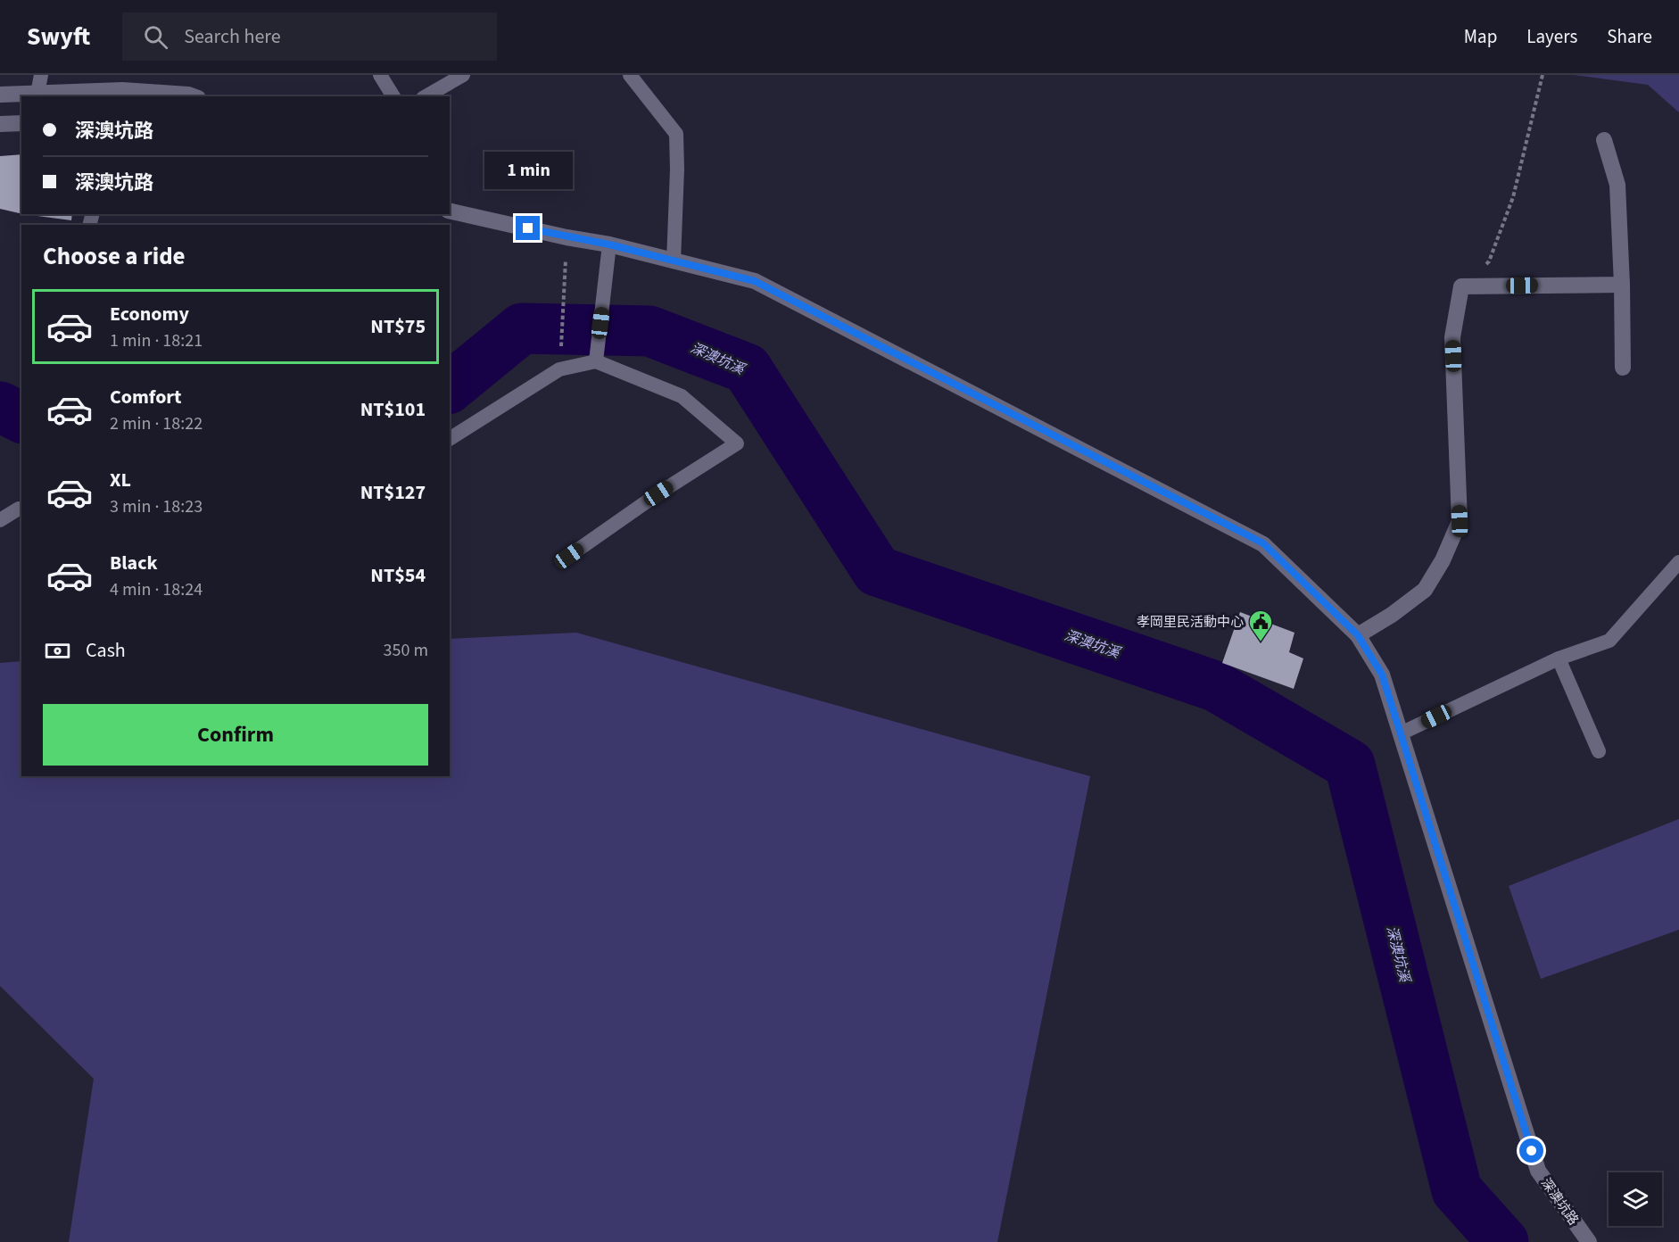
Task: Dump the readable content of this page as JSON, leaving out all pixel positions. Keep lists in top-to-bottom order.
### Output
{
  "streets": {
    "main road": ["深澳坑路"]
  },
  "water": ["深澳坑溪"],
  "places": {
    "public building": ["孝岡里民活動中心"]
  },
  "page": {
    "header": "Swyft",
    "search": "Search here",
    "nav": ["Map", "Layers", "Share"],
    "banner": ["深澳坑路", "深澳坑路"],
    "bubble": "1 min",
    "heading": "Choose a ride",
    "list": [
      {
        "name": "Economy",
        "note": "1 min · 18:21",
        "value": "NT$75"
      },
      {
        "name": "Comfort",
        "note": "2 min · 18:22",
        "value": "NT$101"
      },
      {
        "name": "XL",
        "note": "3 min · 18:23",
        "value": "NT$127"
      },
      {
        "name": "Black",
        "note": "4 min · 18:24",
        "value": "NT$54"
      }
    ],
    "pay": ["Cash", "350 m"],
    "buttons": "Confirm"
  }
}
